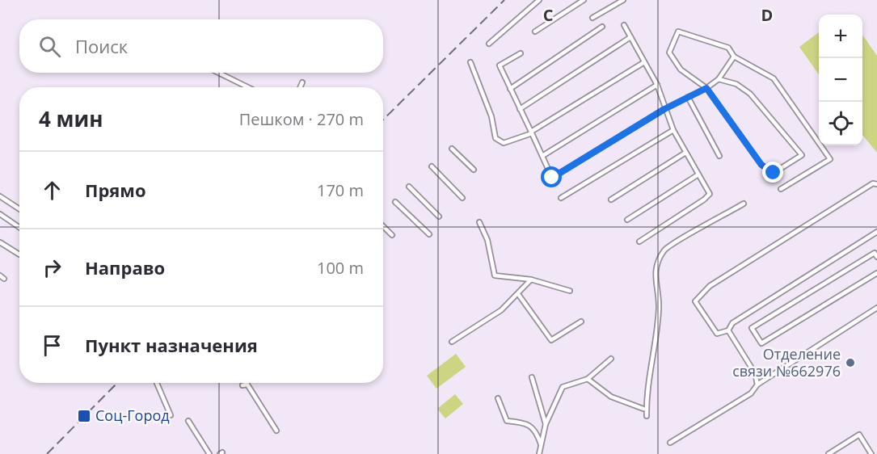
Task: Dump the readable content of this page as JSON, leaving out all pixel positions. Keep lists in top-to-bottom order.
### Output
{
  "places": {
    "other": ["Отделение связи №662976"],
    "transit": ["Соц-Город"]
  },
  "page": {
    "map_buttons": ["+", "−"],
    "search": "Поиск",
    "heading": ["4 мин", "Пешком · 270 m"],
    "list": [
      ["Прямо", "170 m"],
      ["Направо", "100 m"],
      "Пункт назначения"
    ]
  },
  "grid": {
    "columns": ["C", "D"]
  }
}
